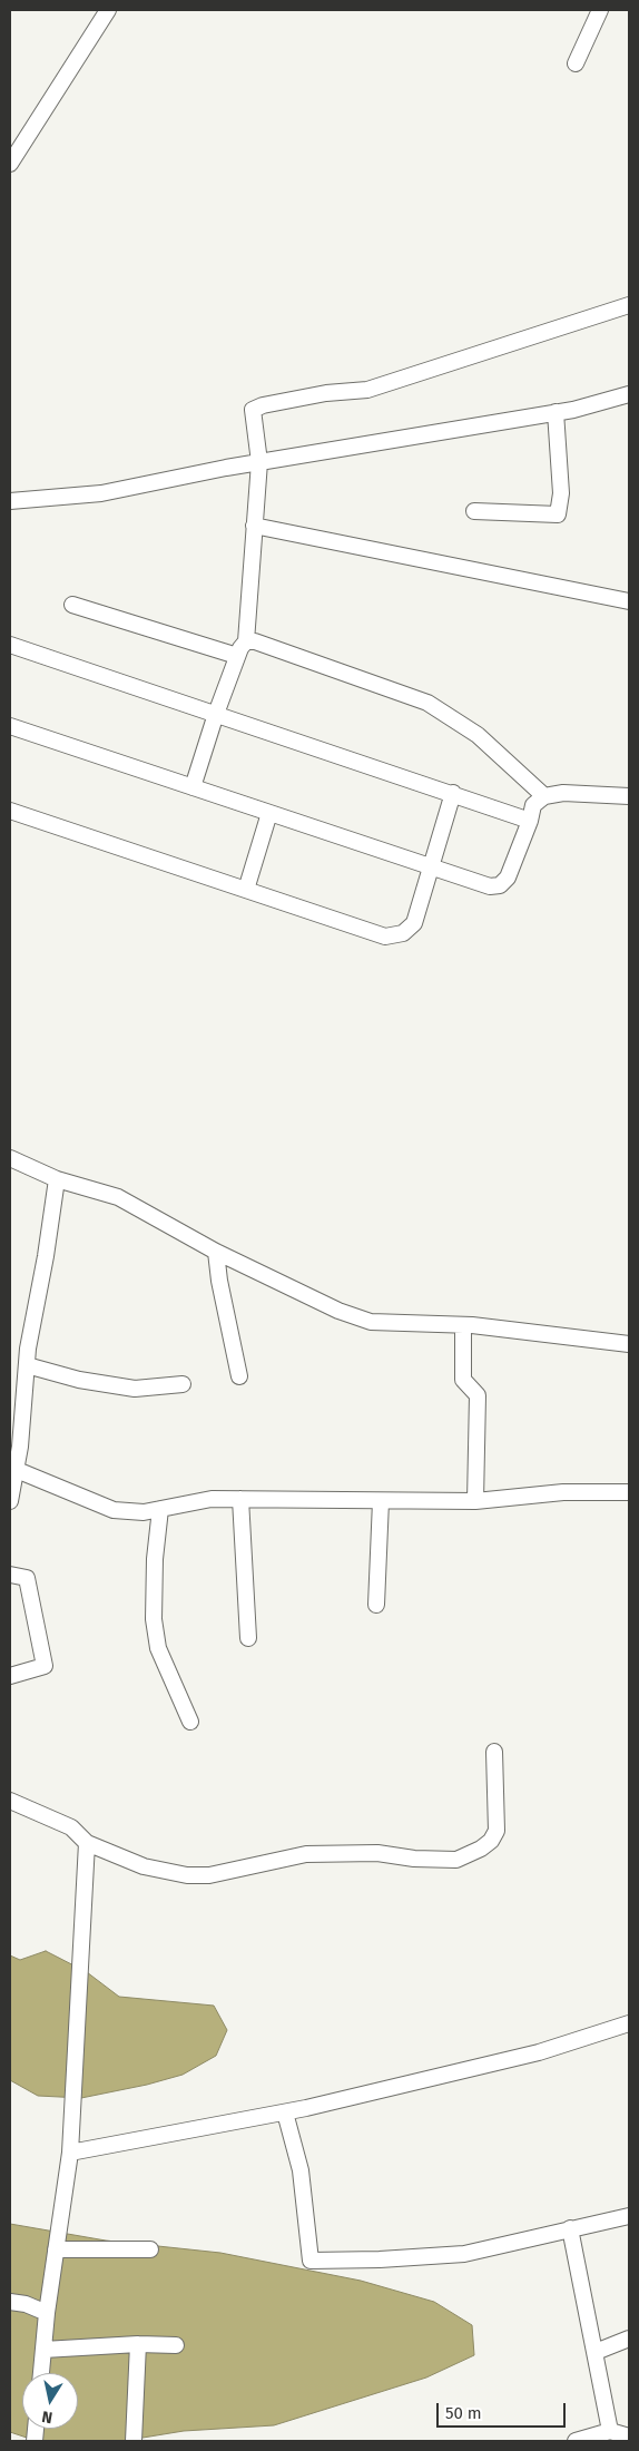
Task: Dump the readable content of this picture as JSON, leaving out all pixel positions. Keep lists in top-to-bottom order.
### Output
{
  "scale_bar": "50 m",
  "north": "bottom"
}
